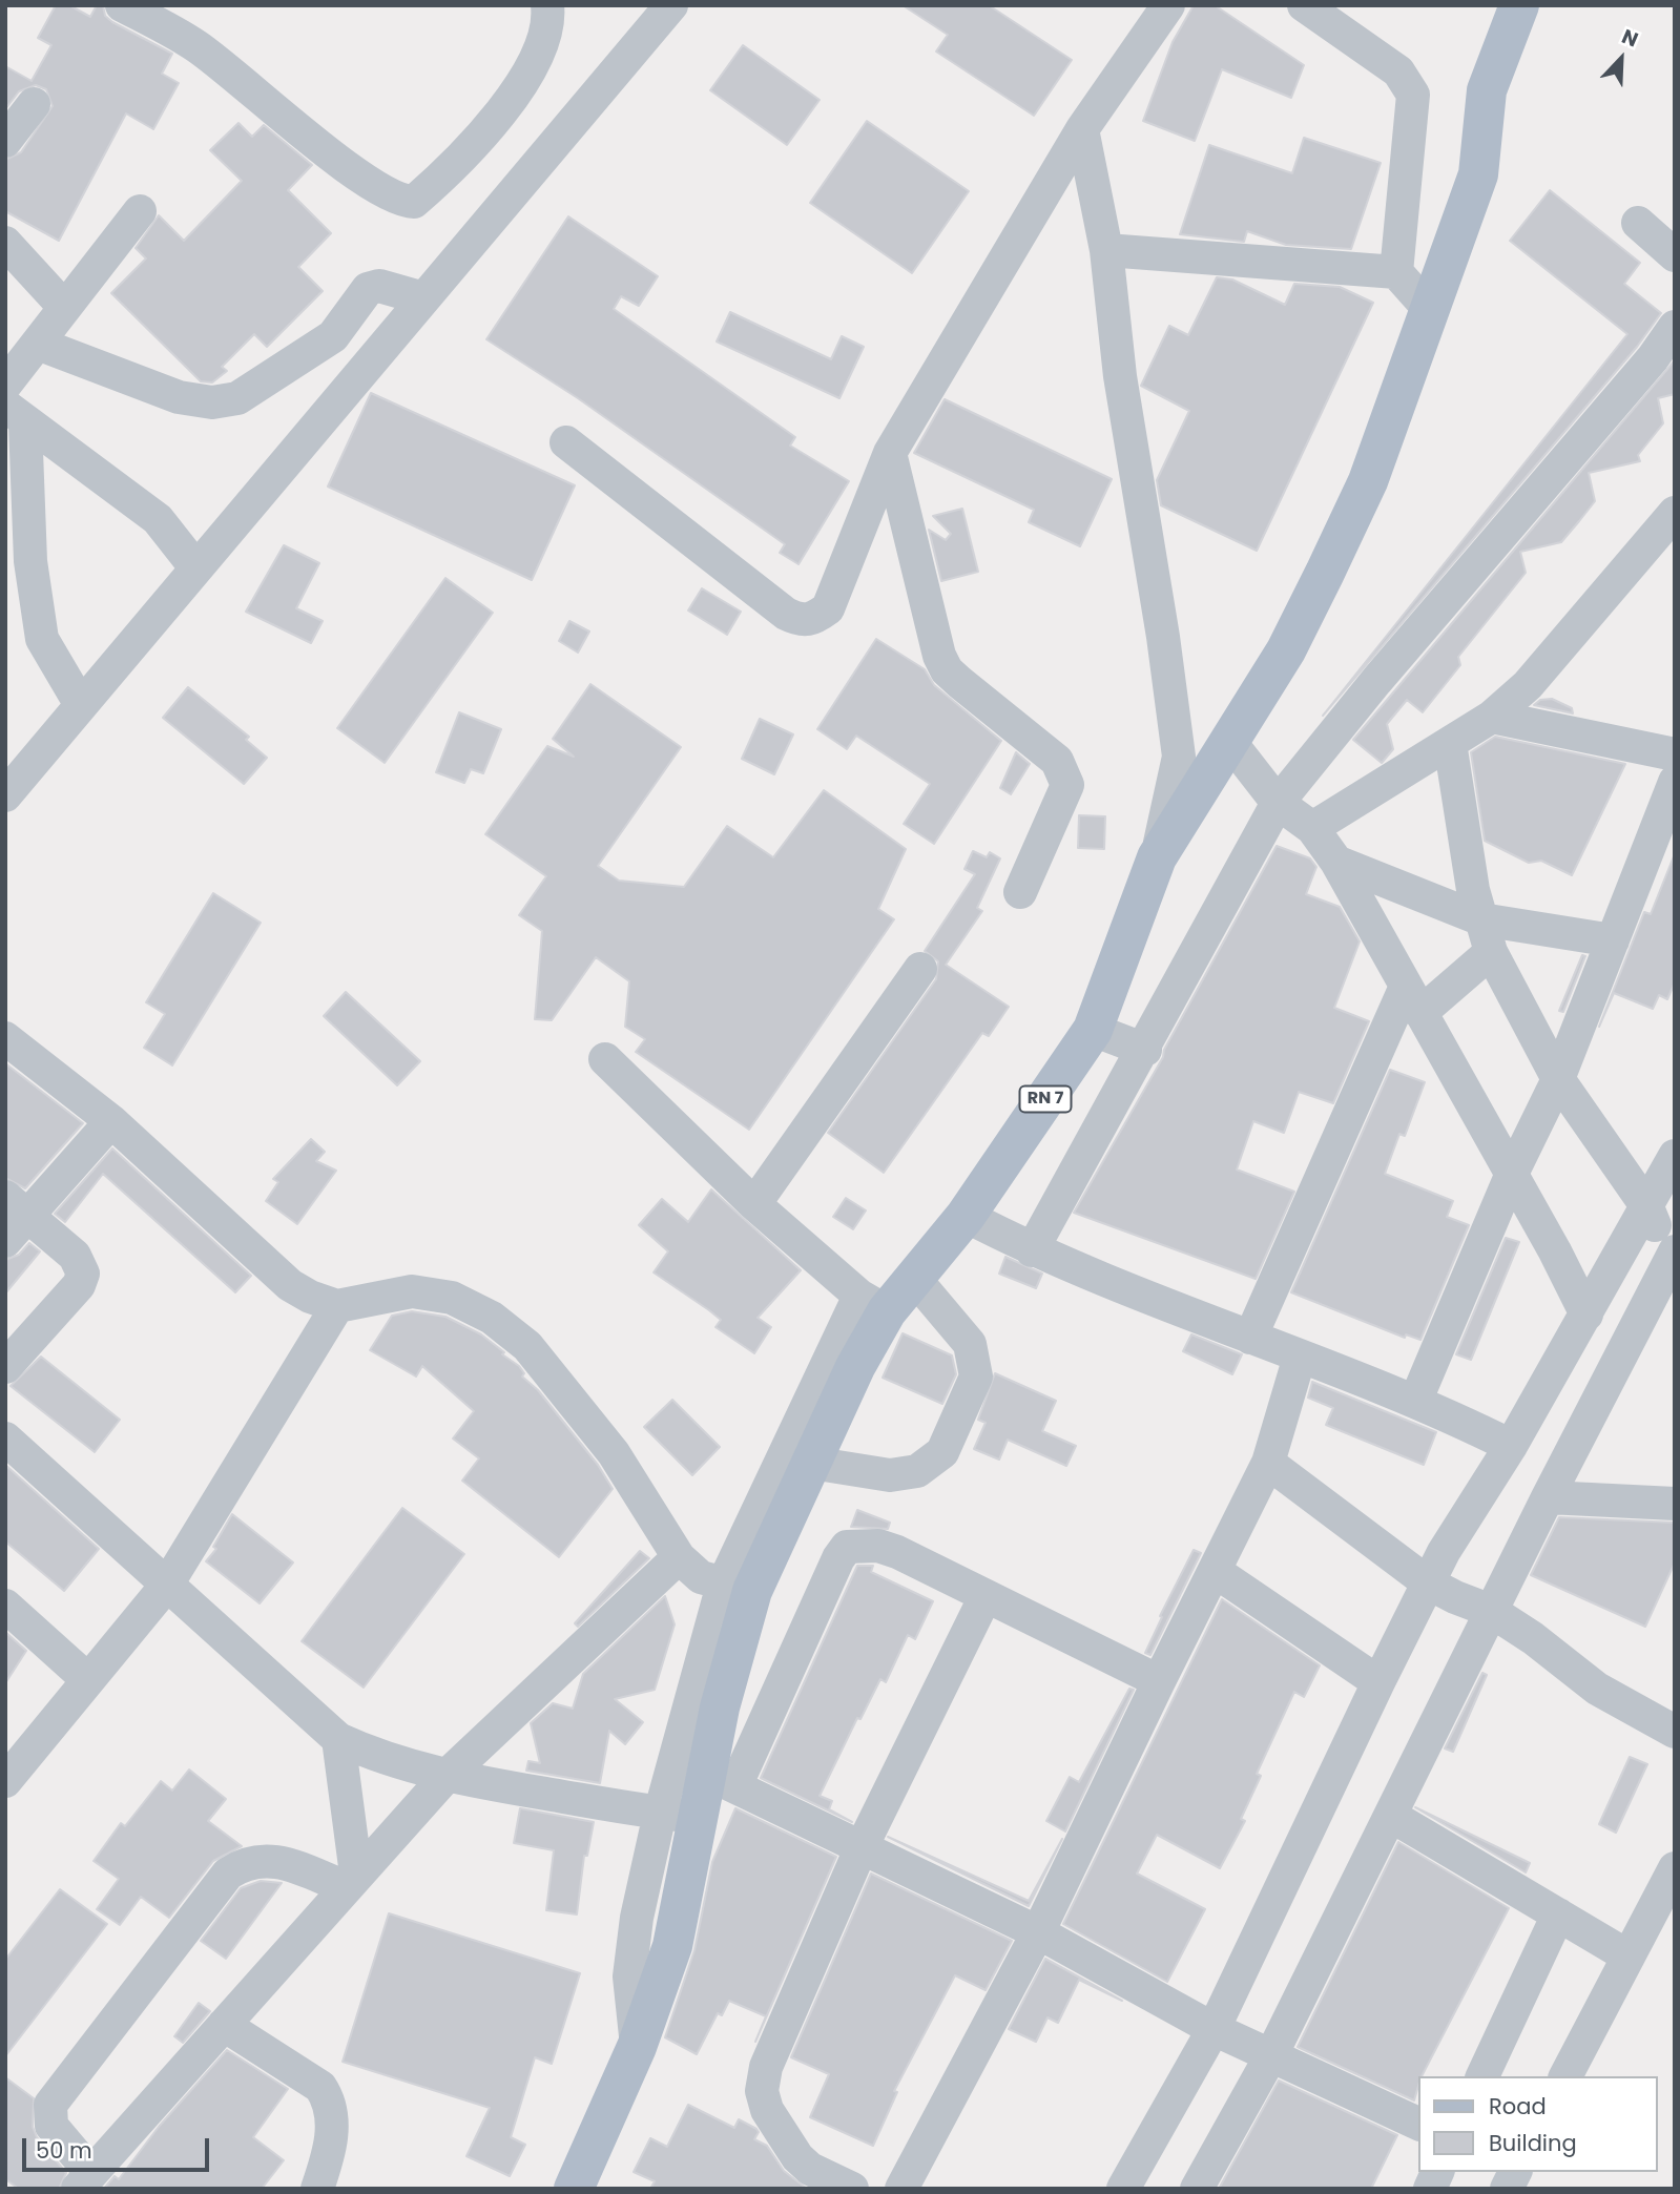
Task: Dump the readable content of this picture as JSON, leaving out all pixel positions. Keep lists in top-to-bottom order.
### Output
{
  "streets": {
    "main road": ["RN 7"]
  },
  "legend": ["Road", "Building"],
  "scale_bar": "50 m",
  "north": "top right"
}
